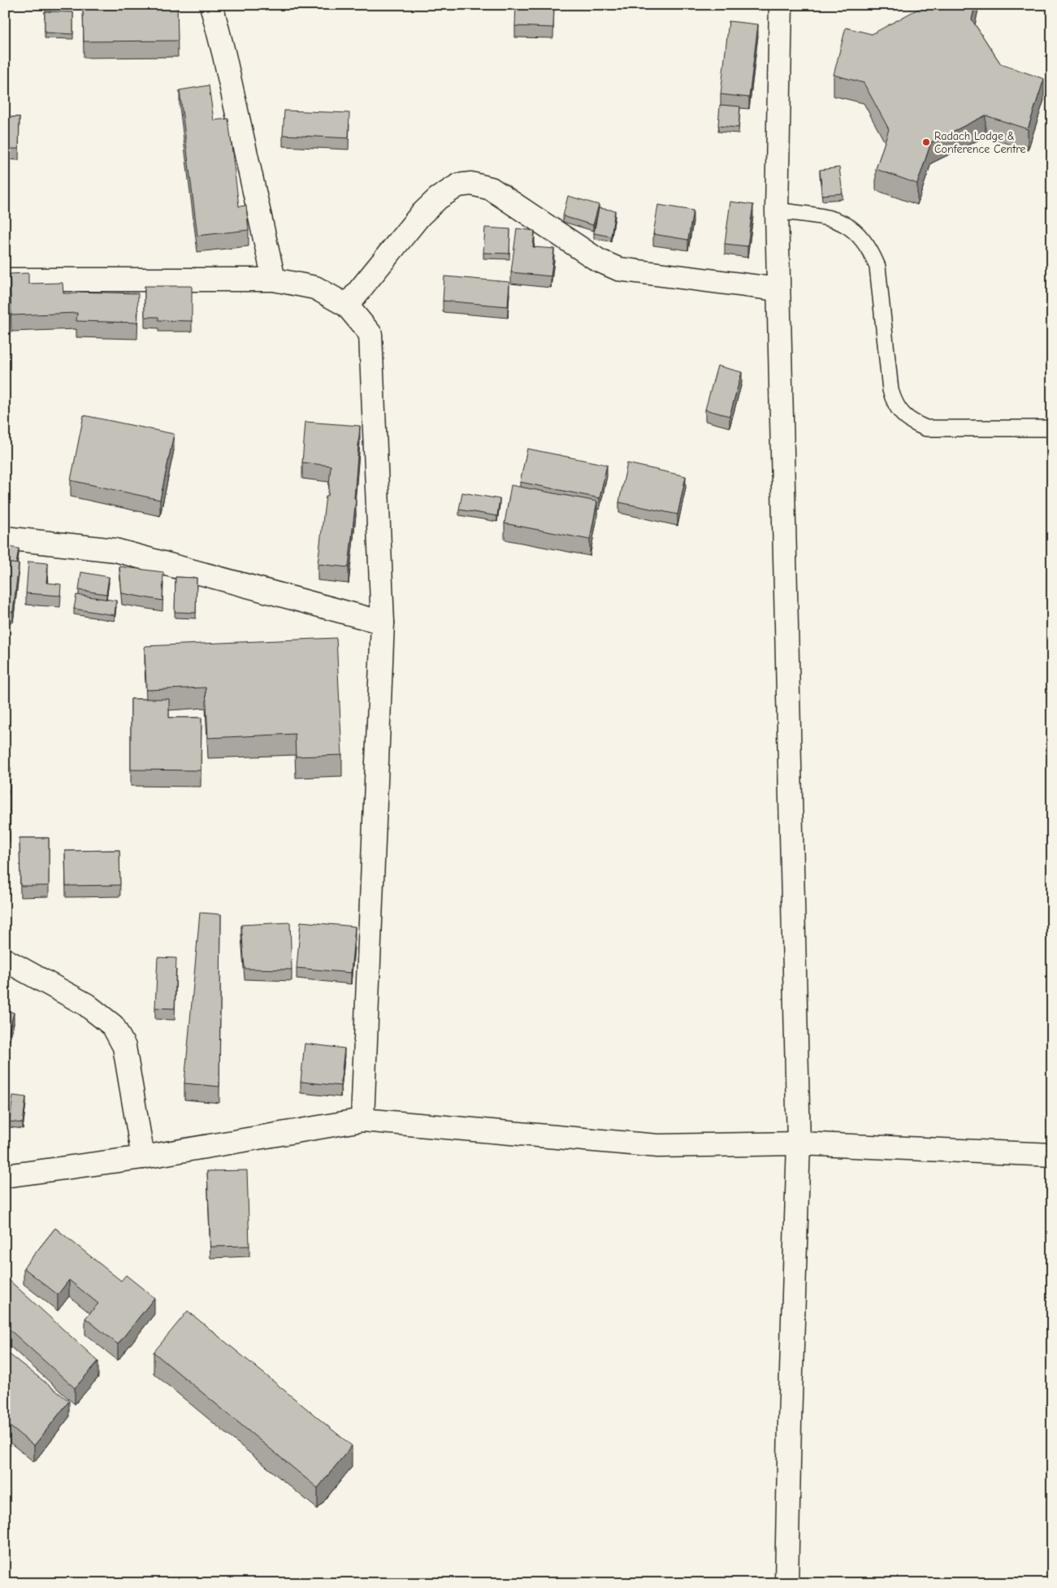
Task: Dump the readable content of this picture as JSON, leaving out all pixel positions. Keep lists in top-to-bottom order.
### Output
{
  "places": ["Radach Lodge & Conference Centre"]
}
